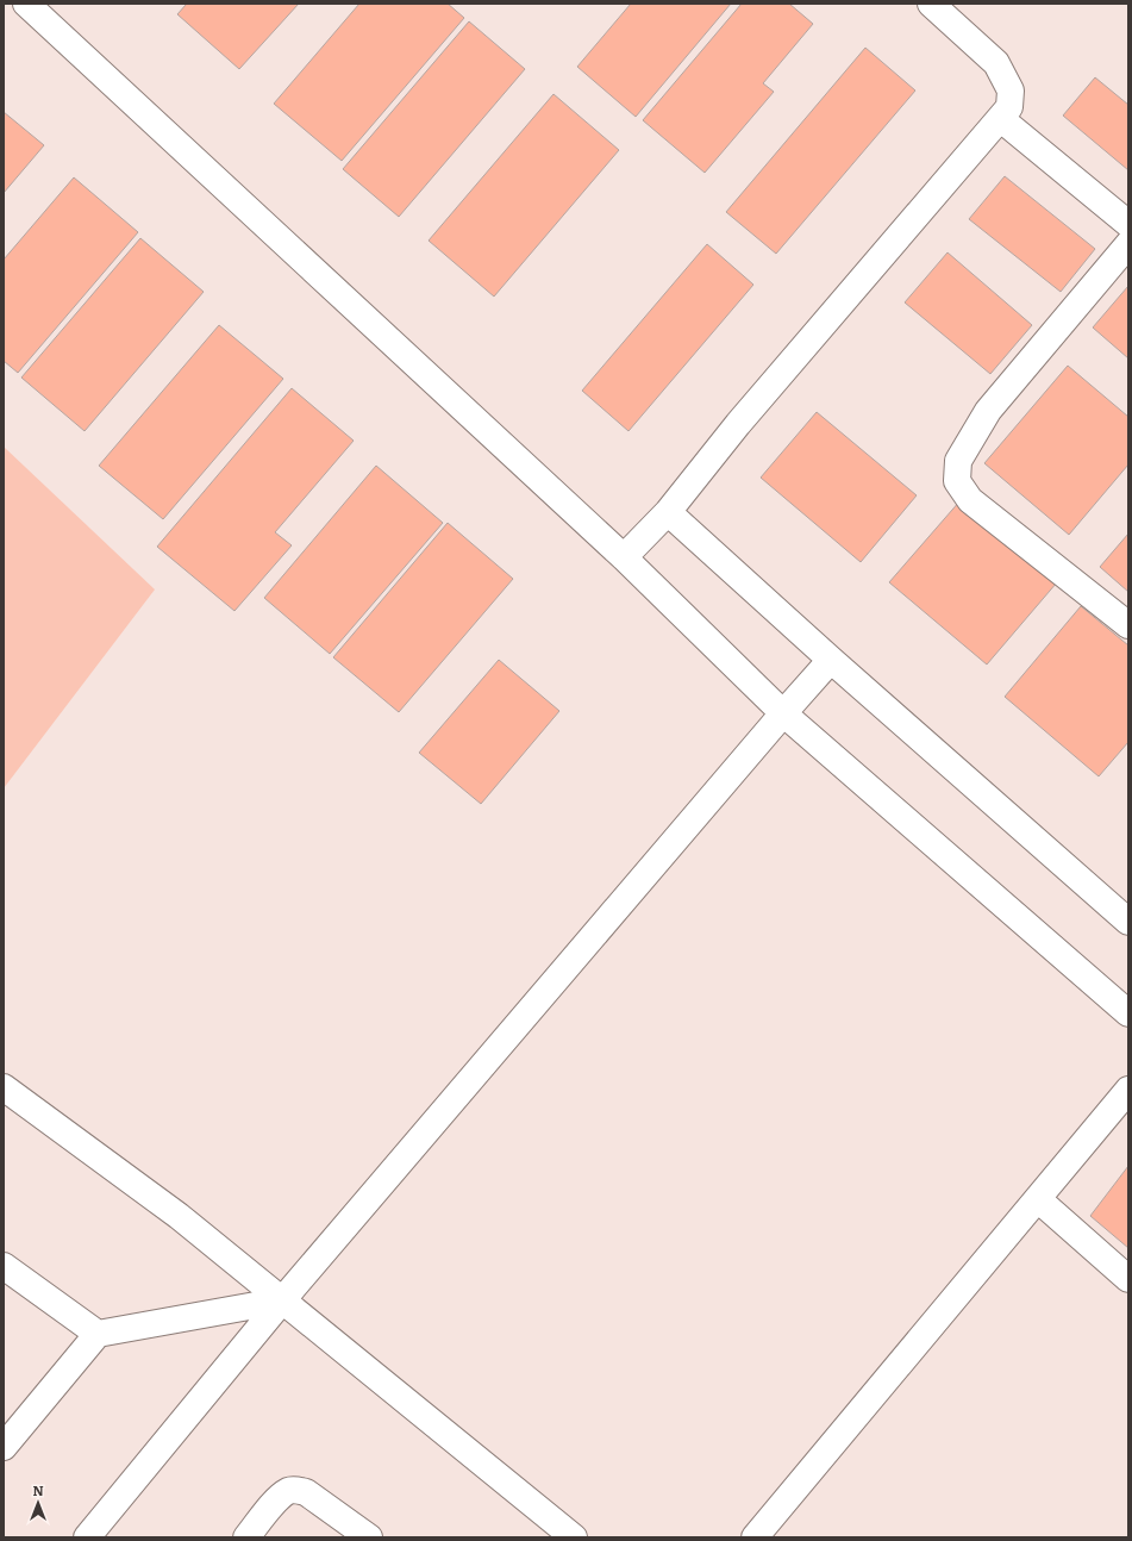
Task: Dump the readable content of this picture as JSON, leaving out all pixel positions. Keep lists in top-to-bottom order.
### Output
{
  "north": "top"
}
